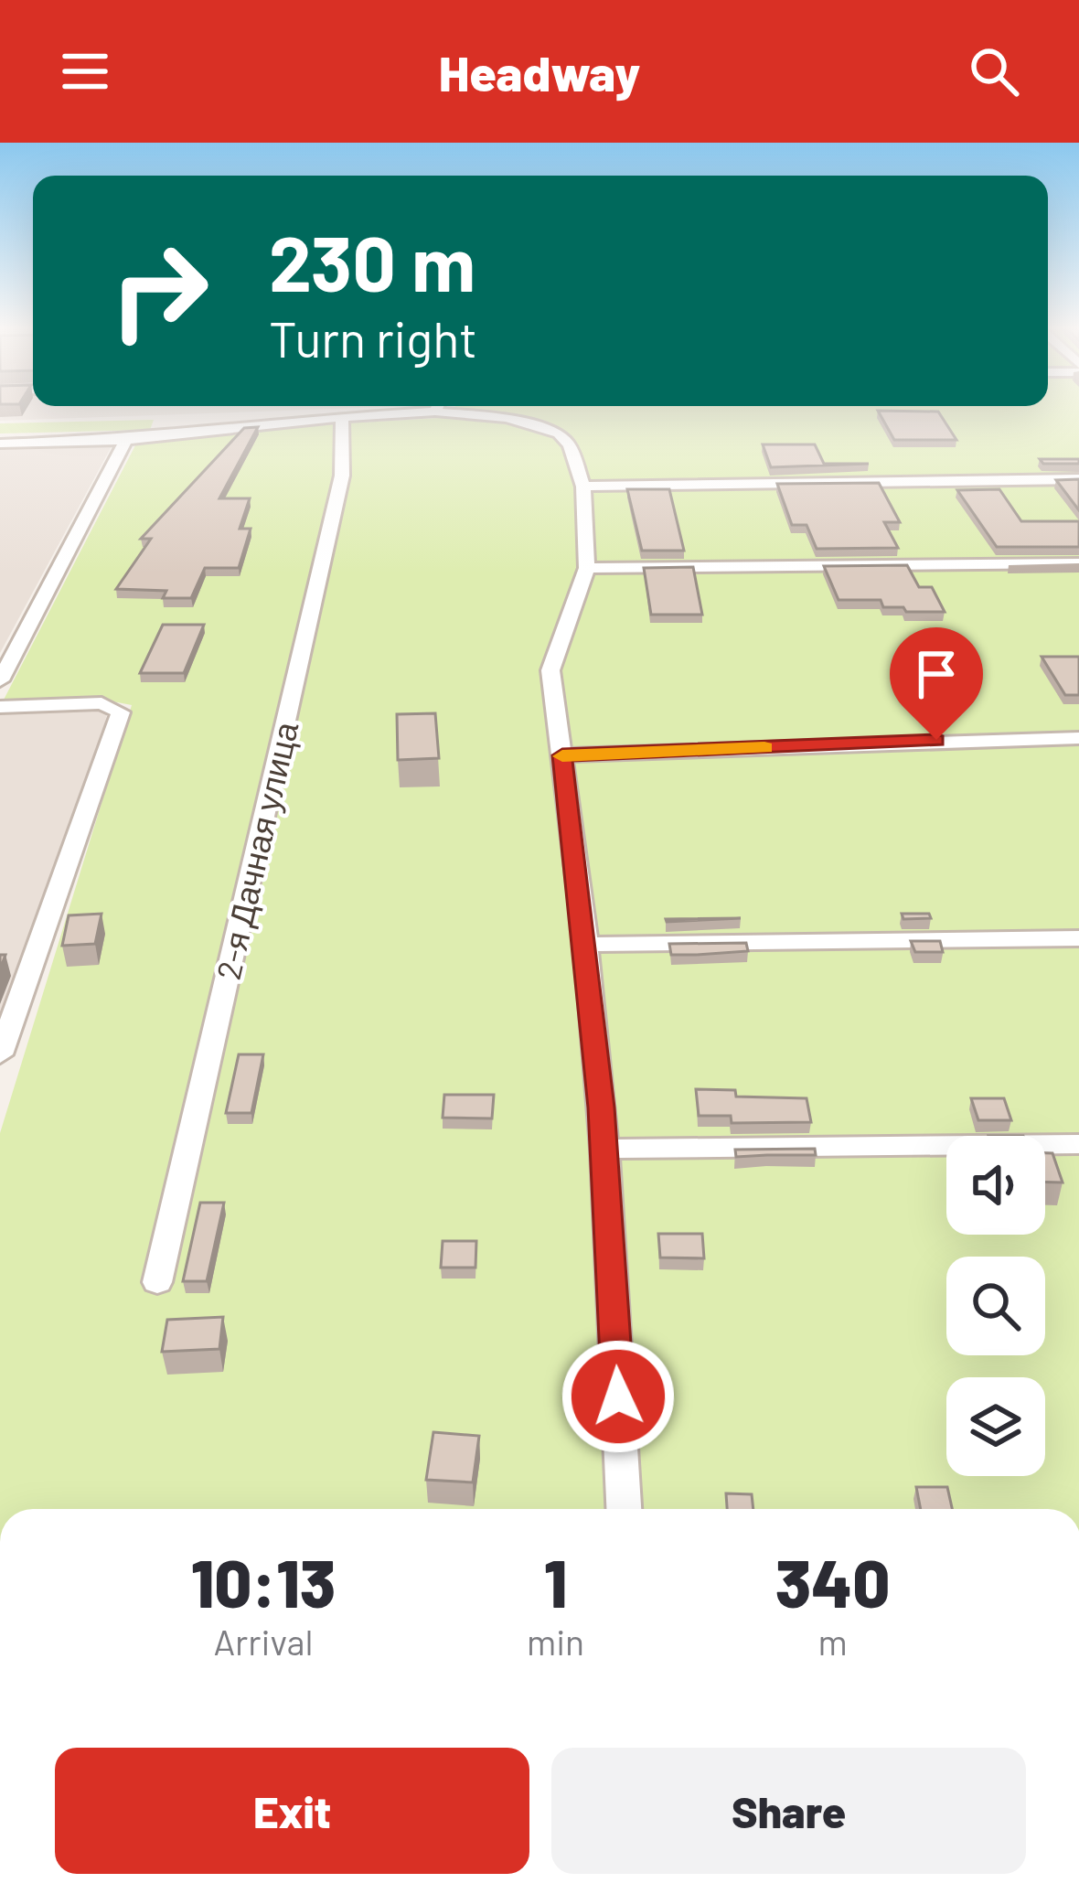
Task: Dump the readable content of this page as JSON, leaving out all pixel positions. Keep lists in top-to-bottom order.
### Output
{
  "streets": {
    "street": ["2-я Дачная улица"]
  },
  "page": {
    "header": "Headway",
    "turn": ["230 m", "Turn right"],
    "eta": [
      "10:13",
      "Arrival",
      "1",
      "min",
      "340",
      "m"
    ],
    "buttons": ["Exit", "Share"]
  }
}
